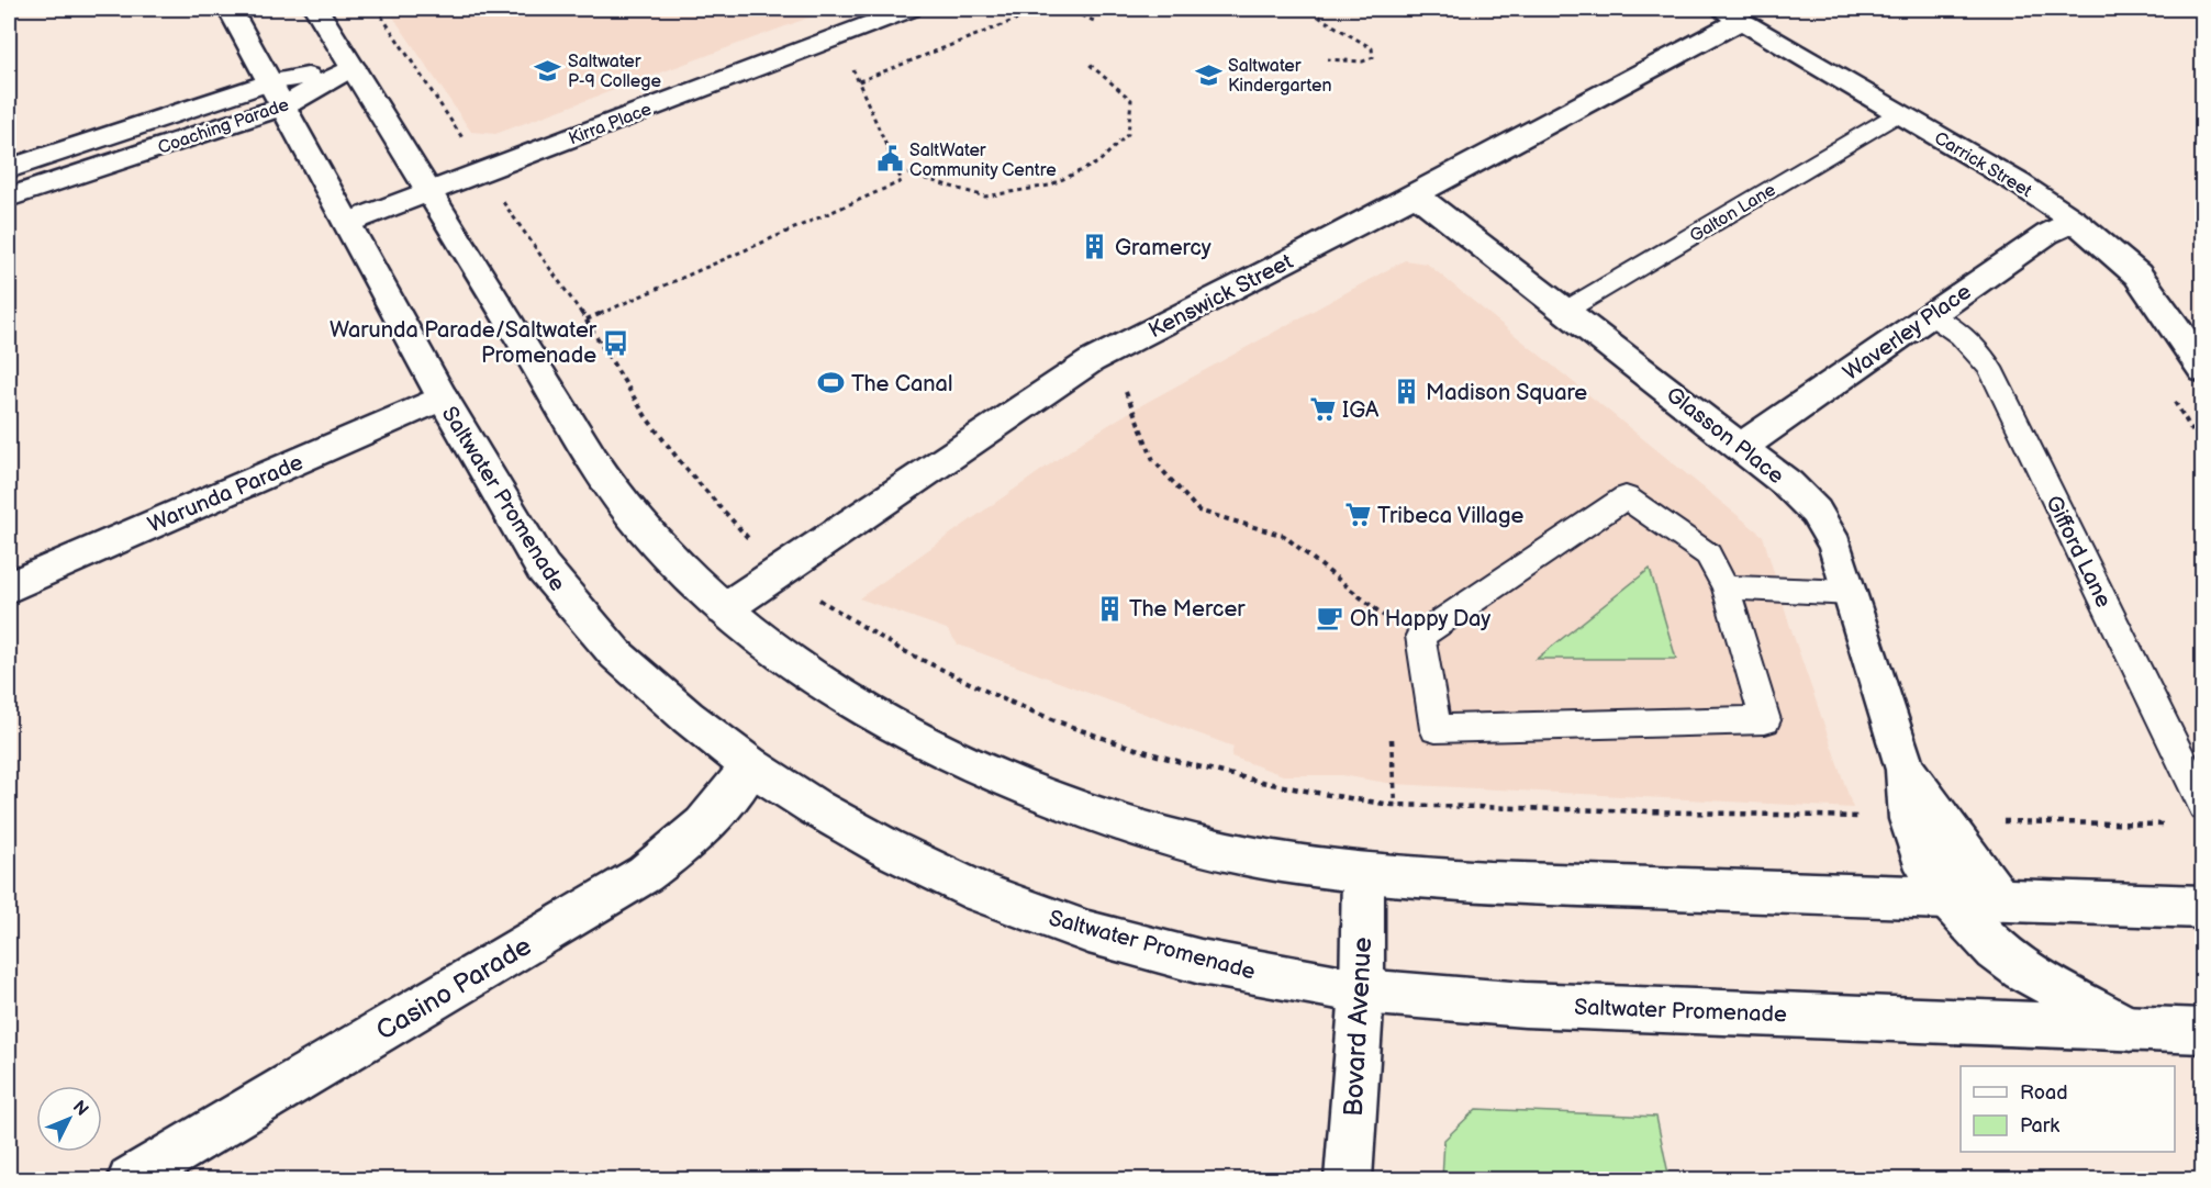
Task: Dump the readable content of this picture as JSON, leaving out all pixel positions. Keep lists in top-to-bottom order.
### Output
{
  "streets": {
    "street": [
      "Kirra Place",
      "Coaching Parade",
      "Carrick Street",
      "Kenswick Street",
      "Waverley Place",
      "Glasson Place",
      "Warunda Parade",
      "Saltwater Promenade",
      "Casino Parade",
      "Bovard Avenue"
    ],
    "lane": ["Galton Lane", "Gifford Lane"]
  },
  "crossings": [
    ["Kirra Place", "Saltwater Promenade"],
    ["Coaching Parade", "Saltwater Promenade"],
    ["Carrick Street", "Galton Lane"],
    ["Carrick Street", "Kenswick Street"],
    ["Carrick Street", "Waverley Place"],
    ["Galton Lane", "Glasson Place"],
    ["Kenswick Street", "Glasson Place"],
    ["Waverley Place", "Glasson Place"],
    ["Waverley Place", "Gifford Lane"],
    ["Glasson Place", "Saltwater Promenade"],
    ["Warunda Parade", "Saltwater Promenade"],
    ["Saltwater Promenade", "Casino Parade"],
    ["Saltwater Promenade", "Bovard Avenue"]
  ],
  "places": {
    "school or university": ["Saltwater P-9 College", "Saltwater Kindergarten"],
    "public building": ["SaltWater Community Centre"],
    "building": ["Gramercy", "Madison Square", "The Mercer"],
    "bus stop": ["Warunda Parade/Saltwater Promenade"],
    "sports": ["The Canal"],
    "supermarket": ["IGA", "Tribeca Village"],
    "cafe": ["Oh Happy Day"]
  },
  "legend": ["Road", "Park"],
  "north": "top right"
}
